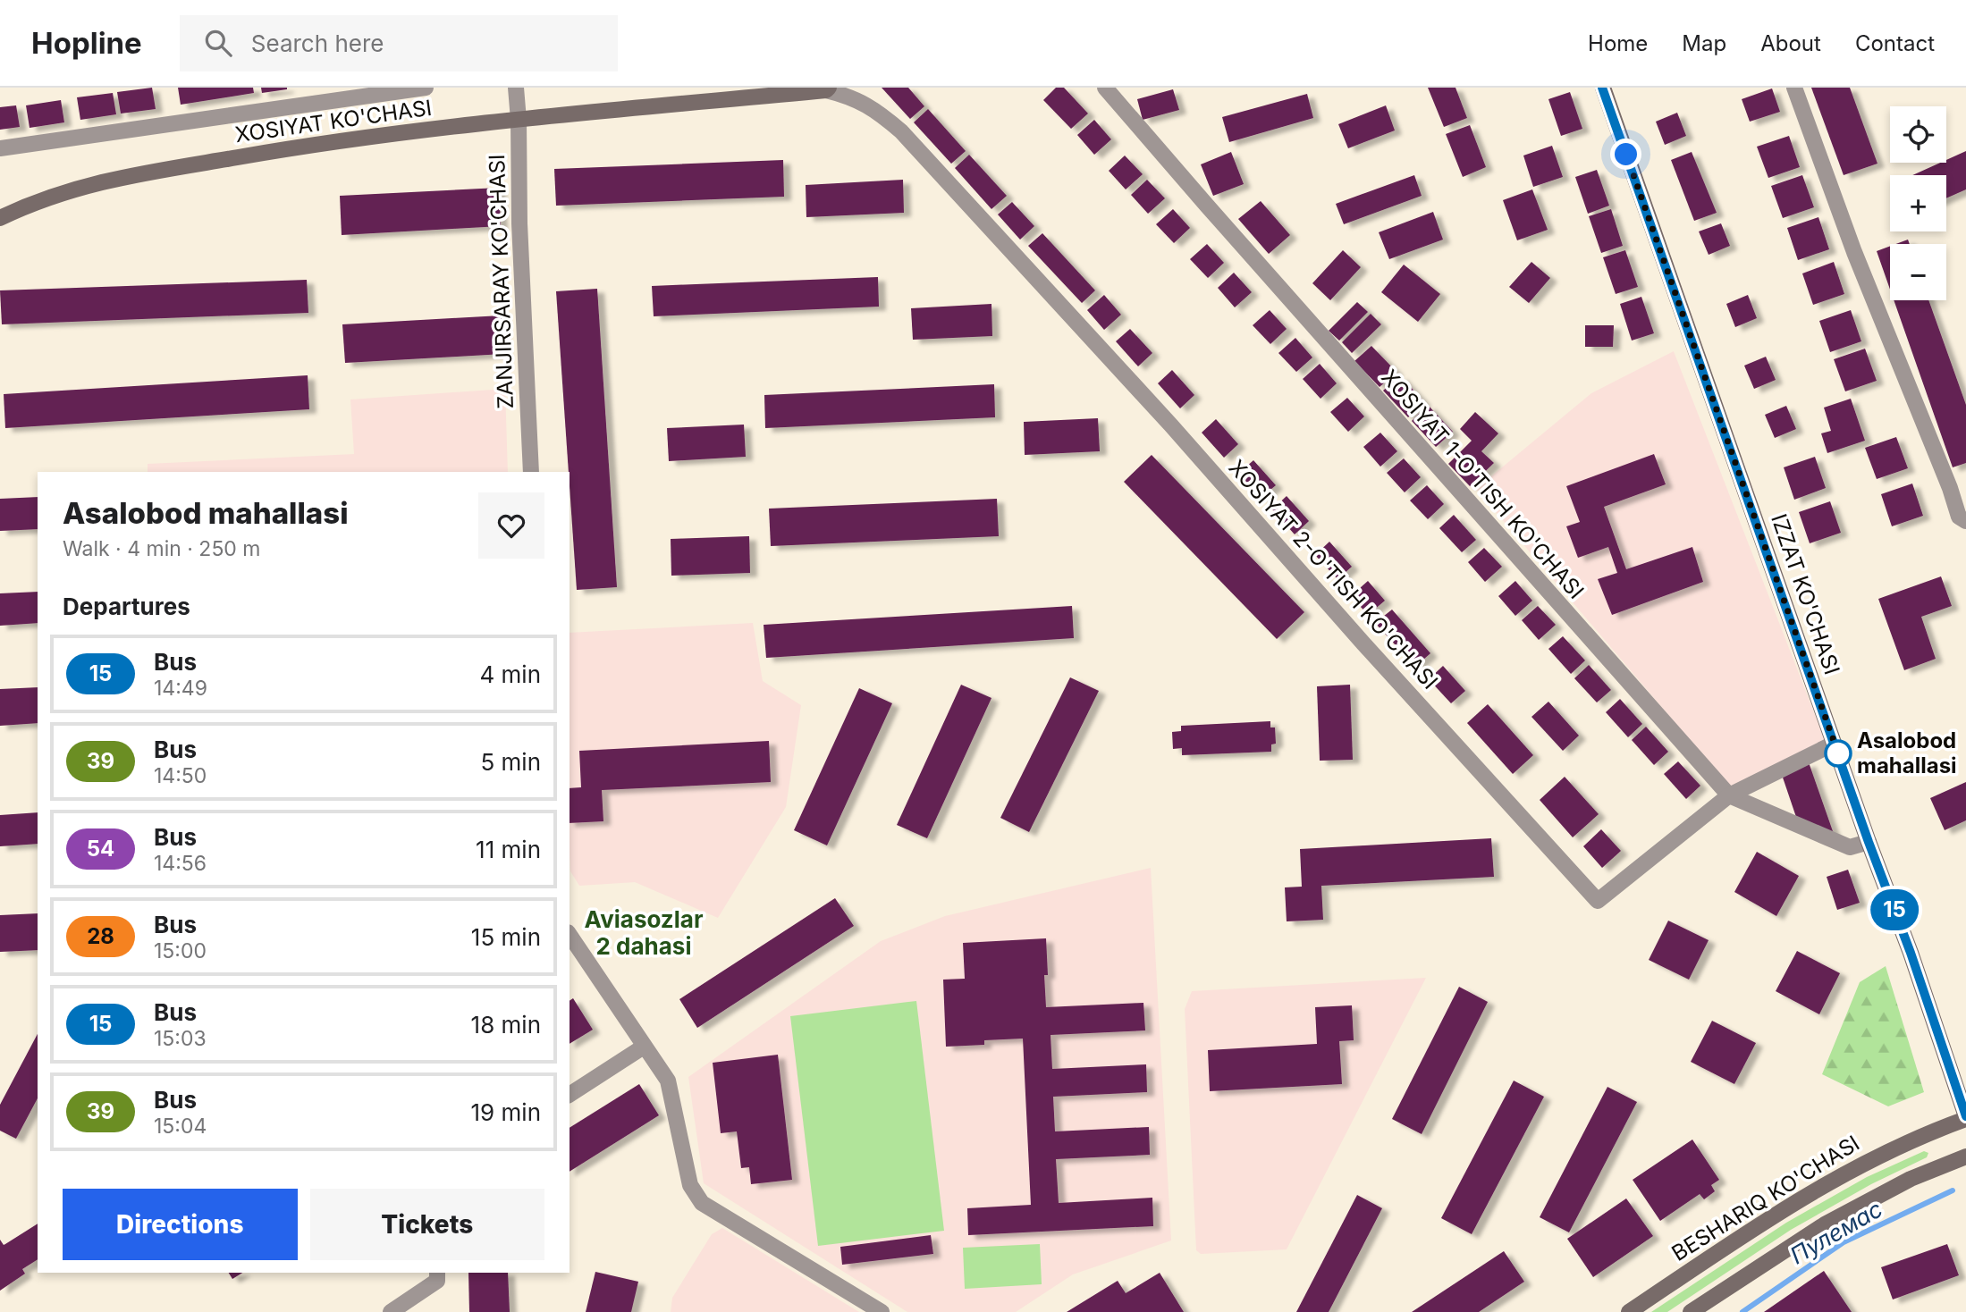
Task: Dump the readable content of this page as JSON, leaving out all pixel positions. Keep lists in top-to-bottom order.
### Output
{
  "streets": {
    "main road": ["XOSIYAT KO'CHASI", "IZZAT KO'CHASI", "BESHARIQ KO'CHASI"],
    "street": ["ZANJIRSARAY KO'CHASI", "XOSIYAT 1-O'TISH KO'CHASI", "XOSIYAT 2-O'TISH KO'CHASI"]
  },
  "crossings": [
    ["XOSIYAT KO'CHASI", "ZANJIRSARAY KO'CHASI"],
    ["XOSIYAT KO'CHASI", "XOSIYAT 2-O'TISH KO'CHASI"],
    ["XOSIYAT 1-O'TISH KO'CHASI", "XOSIYAT 2-O'TISH KO'CHASI"],
    ["XOSIYAT 1-O'TISH KO'CHASI", "IZZAT KO'CHASI"],
    ["XOSIYAT 2-O'TISH KO'CHASI", "IZZAT KO'CHASI"],
    ["IZZAT KO'CHASI", "BESHARIQ KO'CHASI"]
  ],
  "districts": ["Aviasozlar 2 dahasi"],
  "water": ["Пулемас"],
  "places": ["Asalobod mahallasi"],
  "lines": ["bus line 15"],
  "page": {
    "header": "Hopline",
    "search": "Search here",
    "nav": [
      "Home",
      "Map",
      "About",
      "Contact"
    ],
    "on_map": "15",
    "map_buttons": ["+", "−"],
    "heading": [
      ["Asalobod mahallasi", "Walk · 4 min · 250 m"],
      "Departures"
    ],
    "list": [
      {
        "mark": "15",
        "name": "Bus",
        "note": "14:49",
        "value": "4 min"
      },
      {
        "mark": "39",
        "name": "Bus",
        "note": "14:50",
        "value": "5 min"
      },
      {
        "mark": "54",
        "name": "Bus",
        "note": "14:56",
        "value": "11 min"
      },
      {
        "mark": "28",
        "name": "Bus",
        "note": "15:00",
        "value": "15 min"
      },
      {
        "mark": "15",
        "name": "Bus",
        "note": "15:03",
        "value": "18 min"
      },
      {
        "mark": "39",
        "name": "Bus",
        "note": "15:04",
        "value": "19 min"
      }
    ],
    "buttons": ["Directions", "Tickets"]
  }
}
